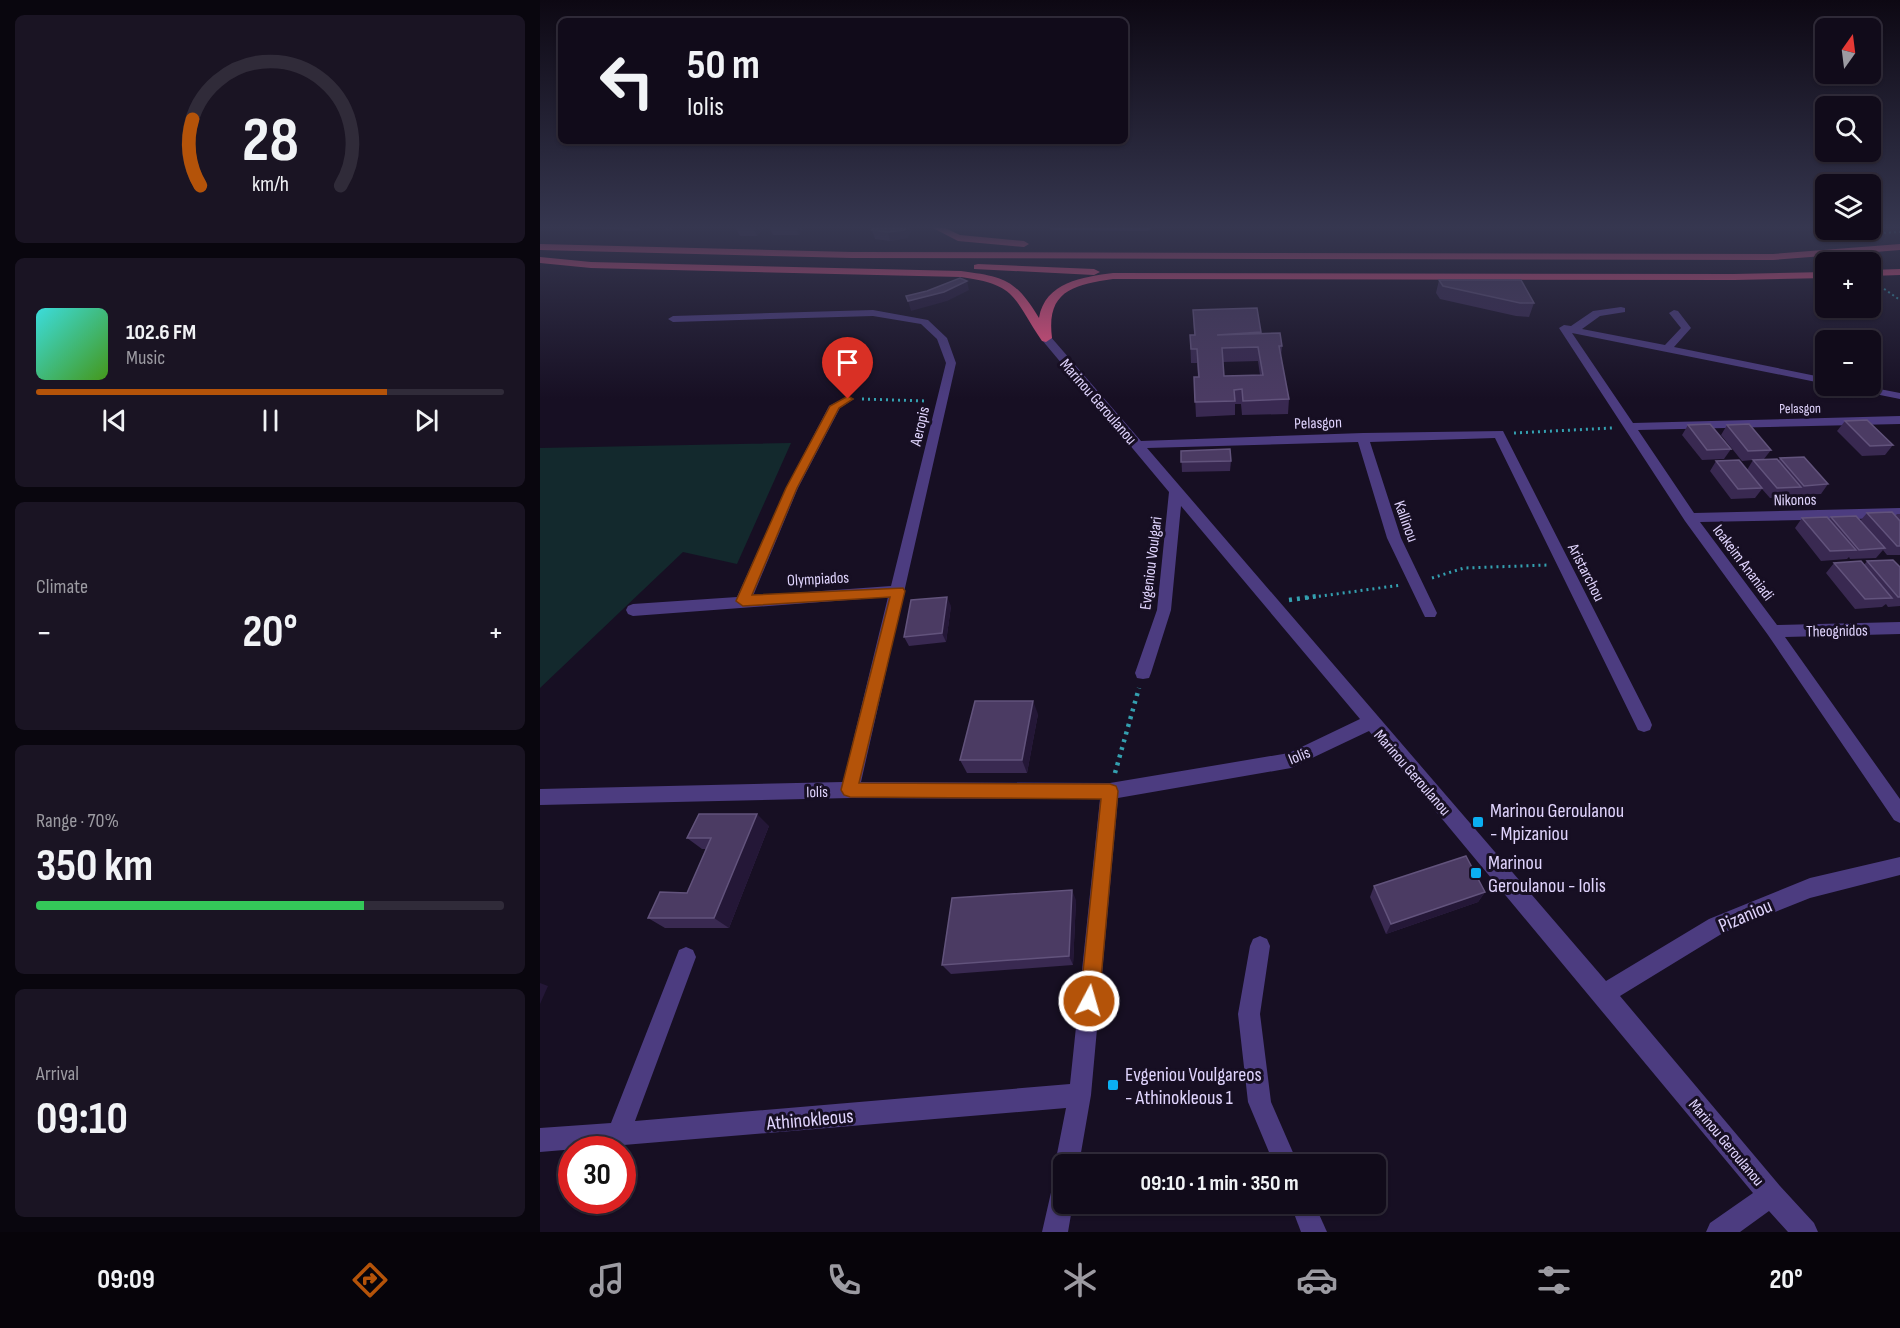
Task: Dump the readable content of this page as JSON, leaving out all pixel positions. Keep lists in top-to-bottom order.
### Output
{
  "streets": {
    "street": [
      "Marinou Geroulanou",
      "Pelasgon",
      "Aeropis",
      "Nikonos",
      "Kallinou",
      "Ioakeim Ananiadi",
      "Evgeniou Voulgari",
      "Aristarchou",
      "Olympiados",
      "Theognidos",
      "Iolis",
      "Pizaniou",
      "Athinokleous"
    ]
  },
  "crossings": [
    ["Marinou Geroulanou", "Pelasgon"],
    ["Marinou Geroulanou", "Evgeniou Voulgari"],
    ["Marinou Geroulanou", "Iolis"],
    ["Marinou Geroulanou", "Pizaniou"],
    ["Pelasgon", "Kallinou"],
    ["Pelasgon", "Ioakeim Ananiadi"],
    ["Pelasgon", "Aristarchou"],
    ["Aeropis", "Olympiados"],
    ["Aeropis", "Iolis"],
    ["Nikonos", "Ioakeim Ananiadi"],
    ["Ioakeim Ananiadi", "Theognidos"]
  ],
  "places": {
    "transit": ["Marinou Geroulanou - Mpizaniou", "Marinou Geroulanou - Iolis", "Evgeniou Voulgareos - Athinokleous 1"]
  },
  "north": "top",
  "page": {
    "map_buttons": ["+", "−"],
    "turn": ["50 m", "Iolis"],
    "song": ["102.6 FM", "Music"],
    "tile": [
      "Climate",
      ["Range · 70%", "350 km"],
      ["Arrival", "09:10"]
    ],
    "heat": ["−", "20°", "+"],
    "limit": "30",
    "trip": "09:10 · 1 min · 350 m",
    "tabs": ["09:09", "20°"],
    "gauge": ["28", "km/h"]
  }
}
